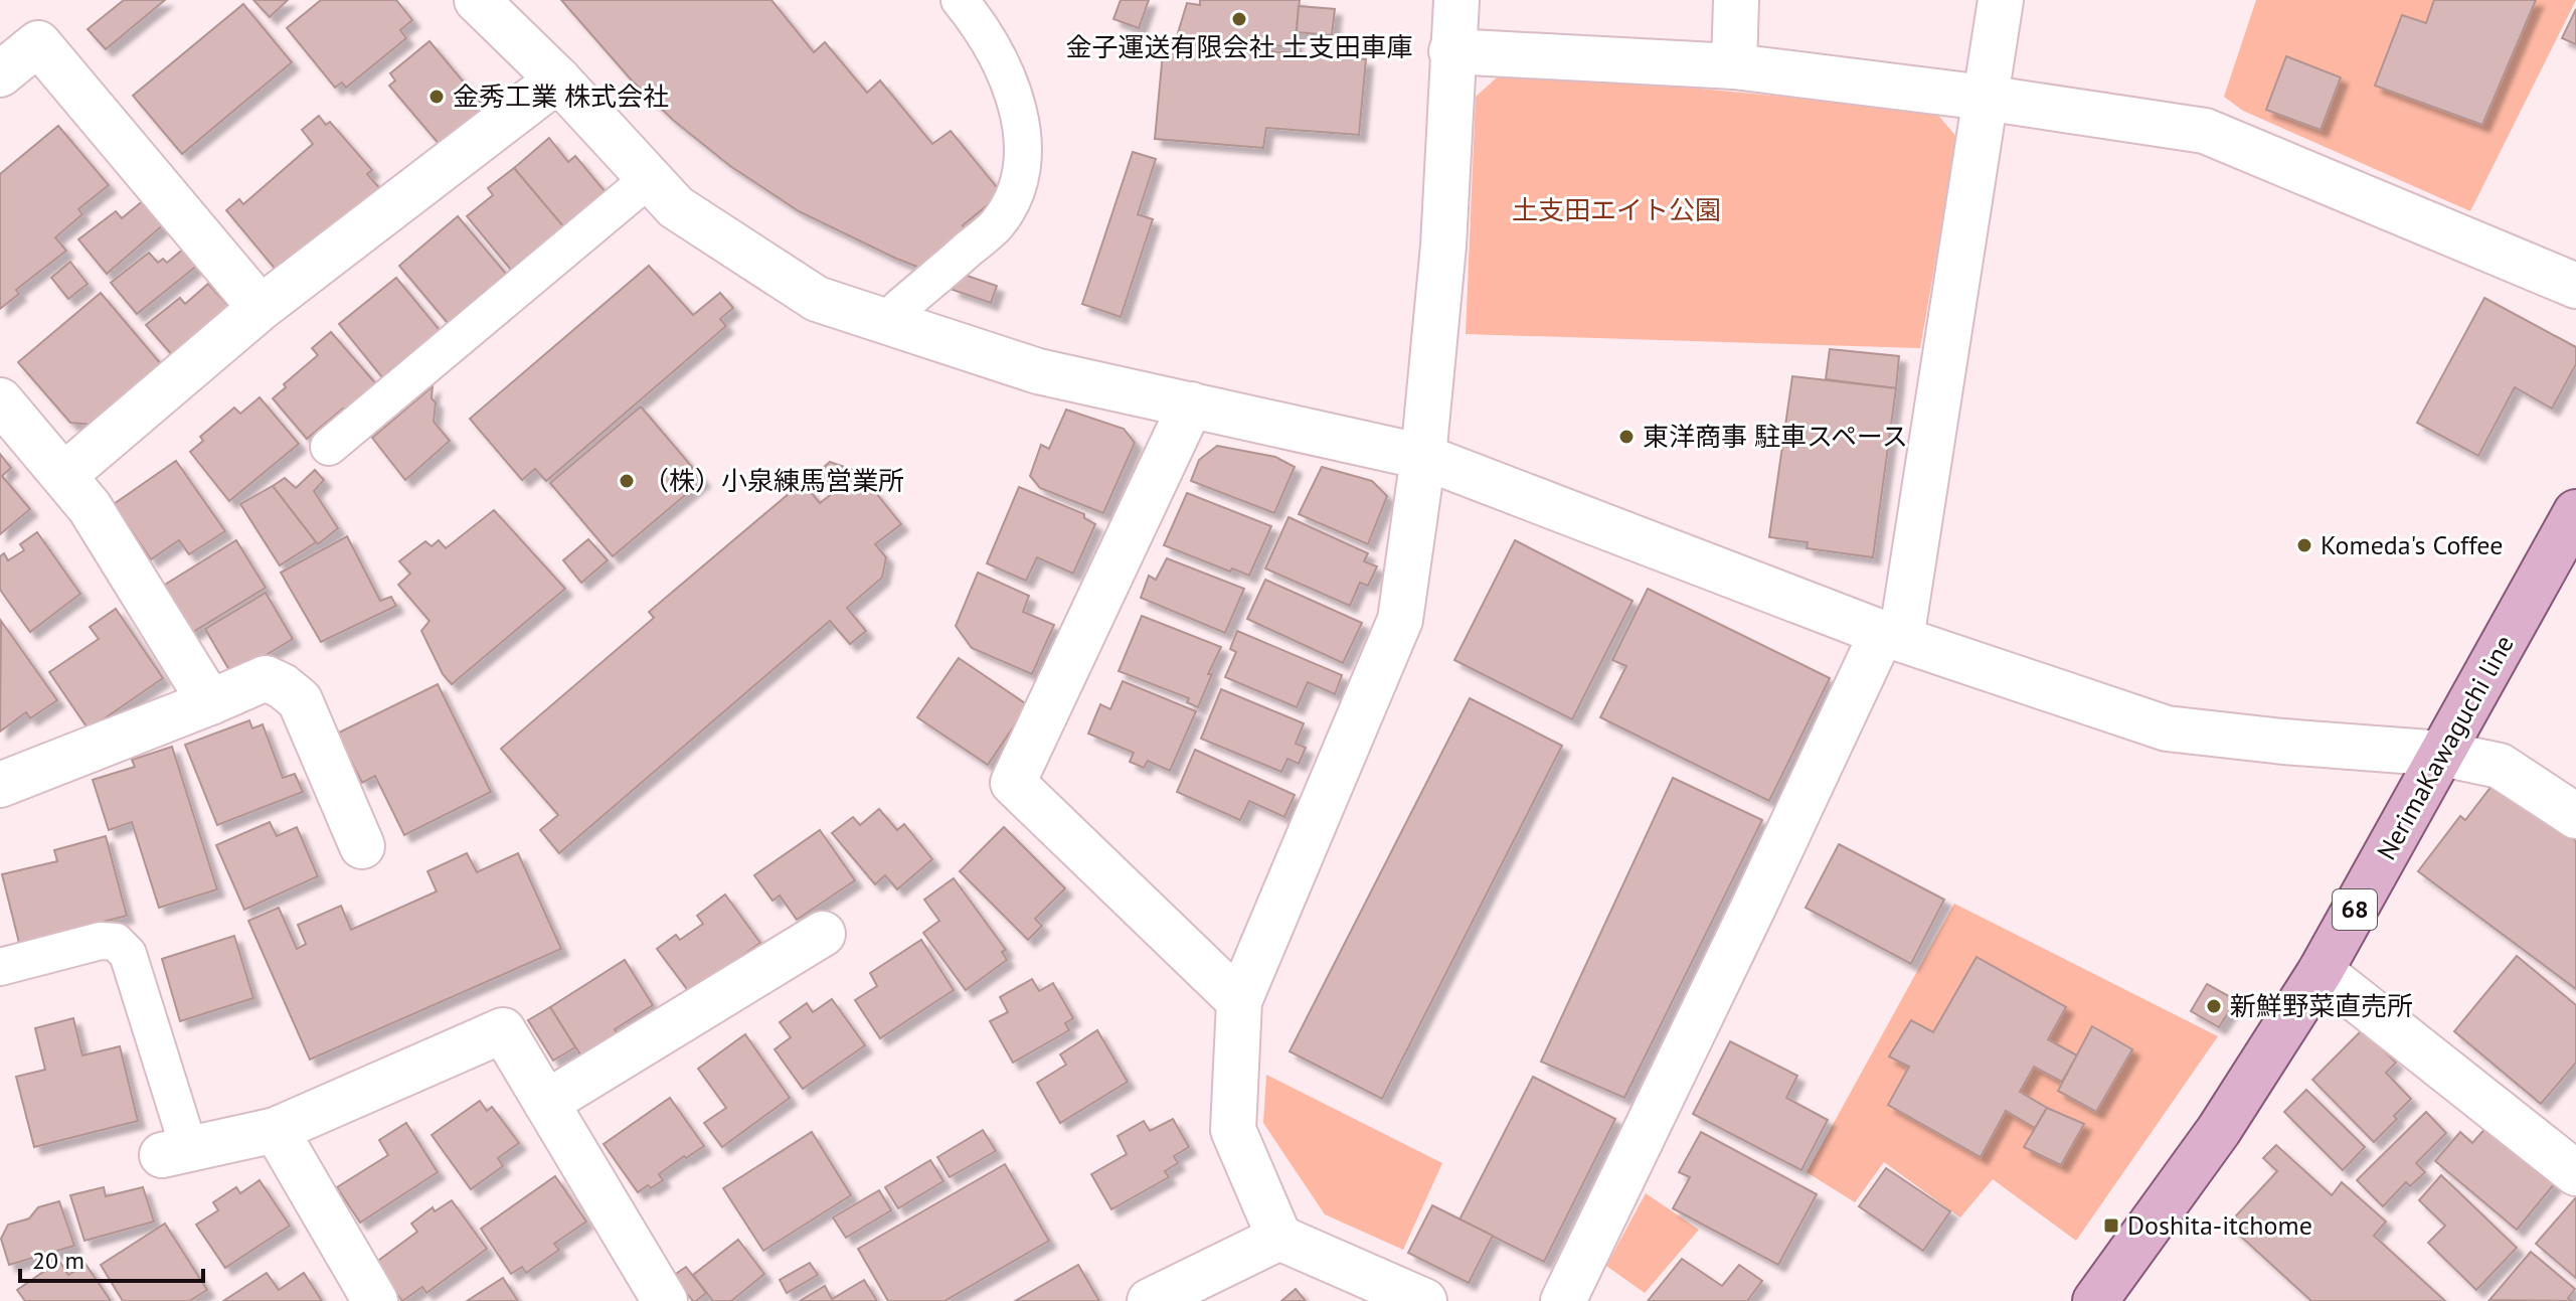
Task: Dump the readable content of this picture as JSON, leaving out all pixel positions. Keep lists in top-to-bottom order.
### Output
{
  "streets": {
    "main road": ["NerimaKawaguchi line", "68"]
  },
  "parks": ["土支田エイト公園"],
  "places": {
    "other": [
      "金子運送有限会社 土支田車庫",
      "金秀工業 株式会社",
      "東洋商事 駐車スペース",
      "（株）小泉練馬営業所",
      "Komeda's Coffee",
      "新鮮野菜直売所"
    ],
    "transit": ["Doshita-itchome"]
  },
  "scale_bar": "20 m"
}
